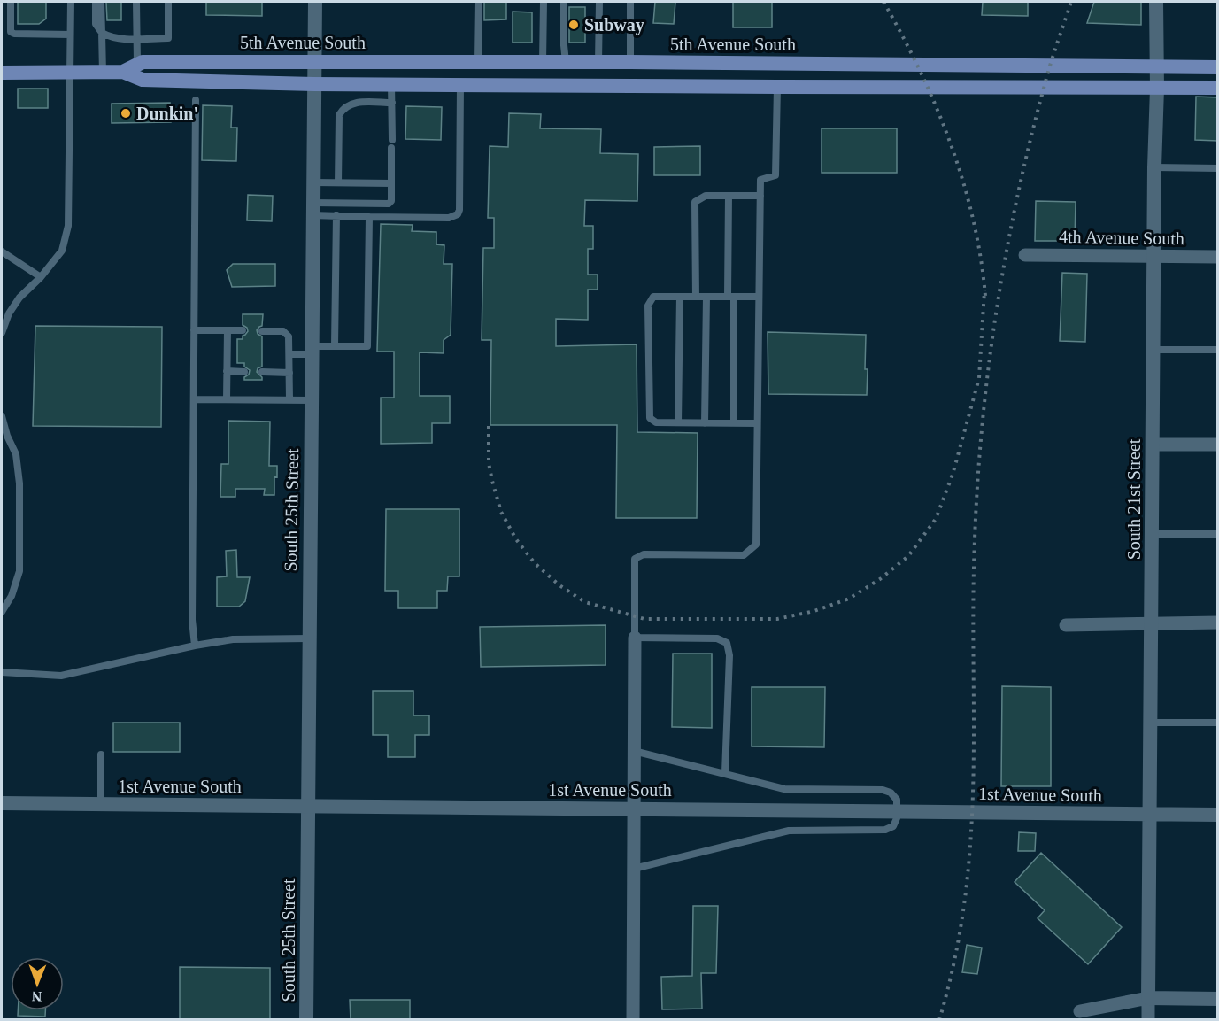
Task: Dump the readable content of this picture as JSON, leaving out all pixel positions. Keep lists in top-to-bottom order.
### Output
{
  "streets": {
    "main road": [
      "5th Avenue South",
      "South 21st Street",
      "South 25th Street",
      "1st Avenue South"
    ],
    "street": ["4th Avenue South"]
  },
  "crossings": [
    ["5th Avenue South", "South 21st Street"],
    ["5th Avenue South", "South 25th Street"],
    ["4th Avenue South", "South 21st Street"],
    ["South 25th Street", "1st Avenue South"]
  ],
  "places": ["Subway", "Dunkin'"],
  "north": "bottom"
}
